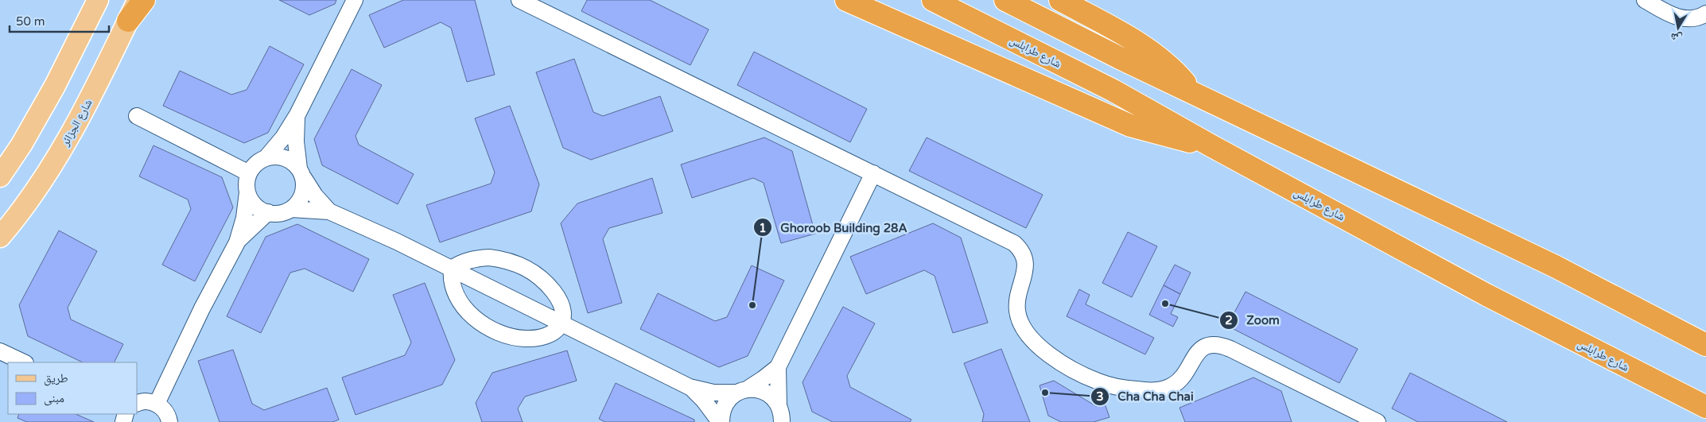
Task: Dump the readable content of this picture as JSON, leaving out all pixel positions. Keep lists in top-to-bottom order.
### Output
{
  "streets": {
    "highway": ["شارع طرابلس"],
    "main road": ["شارع الجزائر"]
  },
  "places": ["Zoom", "Ghoroob Building 28A", "Cha Cha Chai"],
  "legend": ["طريق", "مبنى"],
  "scale_bar": "50 m",
  "north": "bottom"
}
